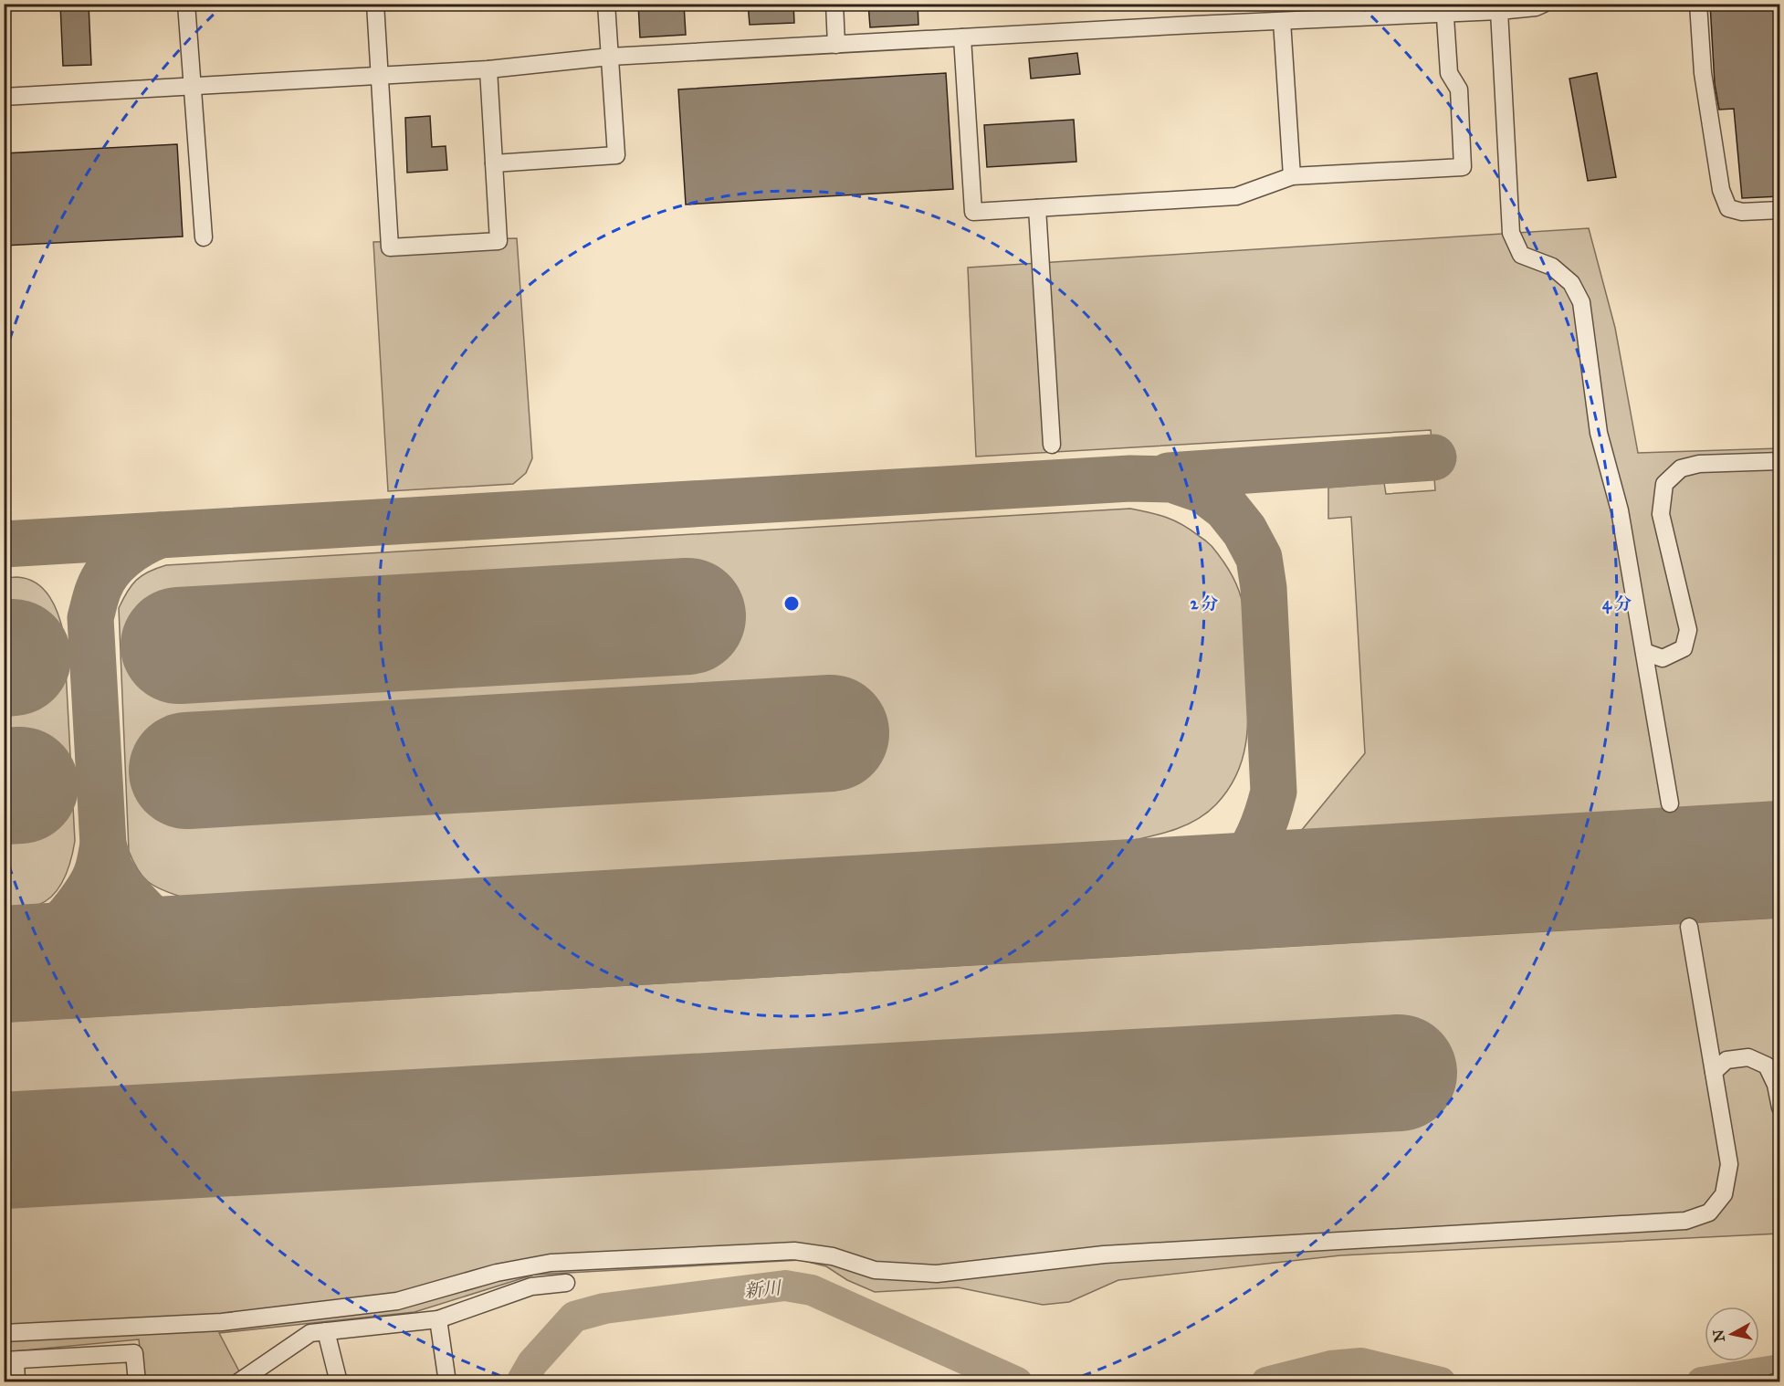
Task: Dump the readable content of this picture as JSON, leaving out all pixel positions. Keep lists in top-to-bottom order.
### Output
{
  "water": ["新川"],
  "north": "left",
  "rings": ["2 分", "4 分"]
}
